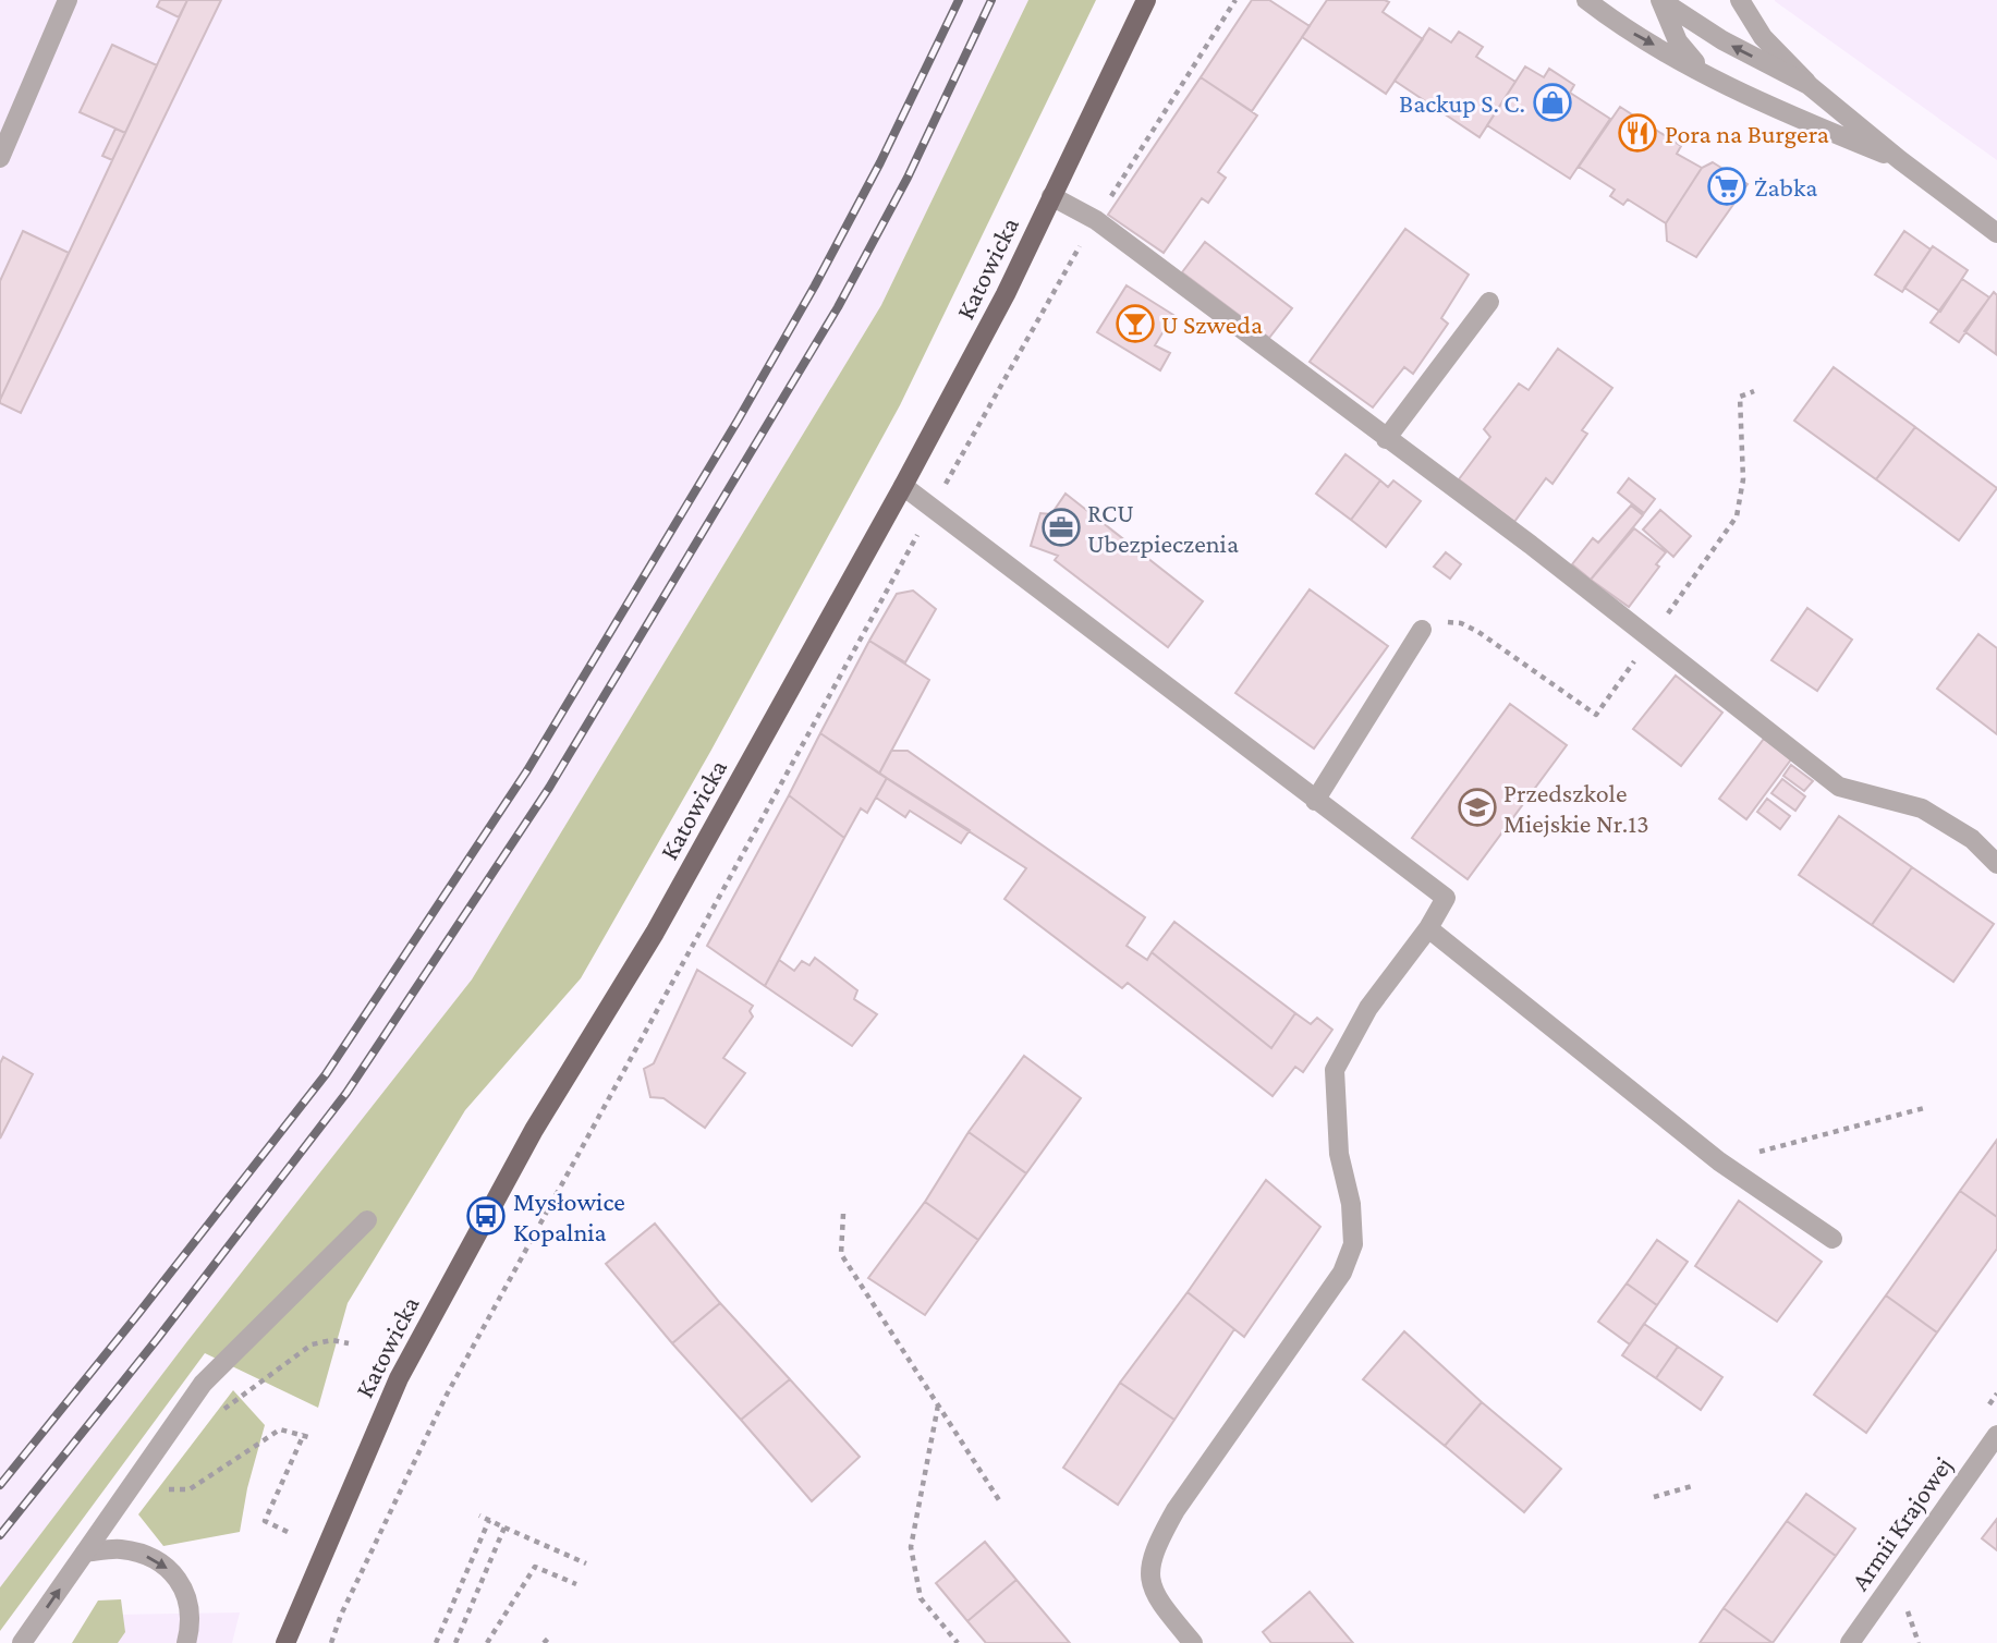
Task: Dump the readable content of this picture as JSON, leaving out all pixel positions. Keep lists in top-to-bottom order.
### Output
{
  "streets": {
    "main road": ["Katowicka"],
    "street": ["Armii Krajowej"]
  },
  "places": {
    "shop": ["Backup S. C."],
    "restaurant": ["Pora na Burgera"],
    "supermarket": ["Żabka"],
    "bar": ["U Szweda"],
    "office": ["RCU Ubezpieczenia"],
    "school or university": ["Przedszkole Miejskie Nr.13"],
    "bus stop": ["Mysłowice Kopalnia"]
  }
}
